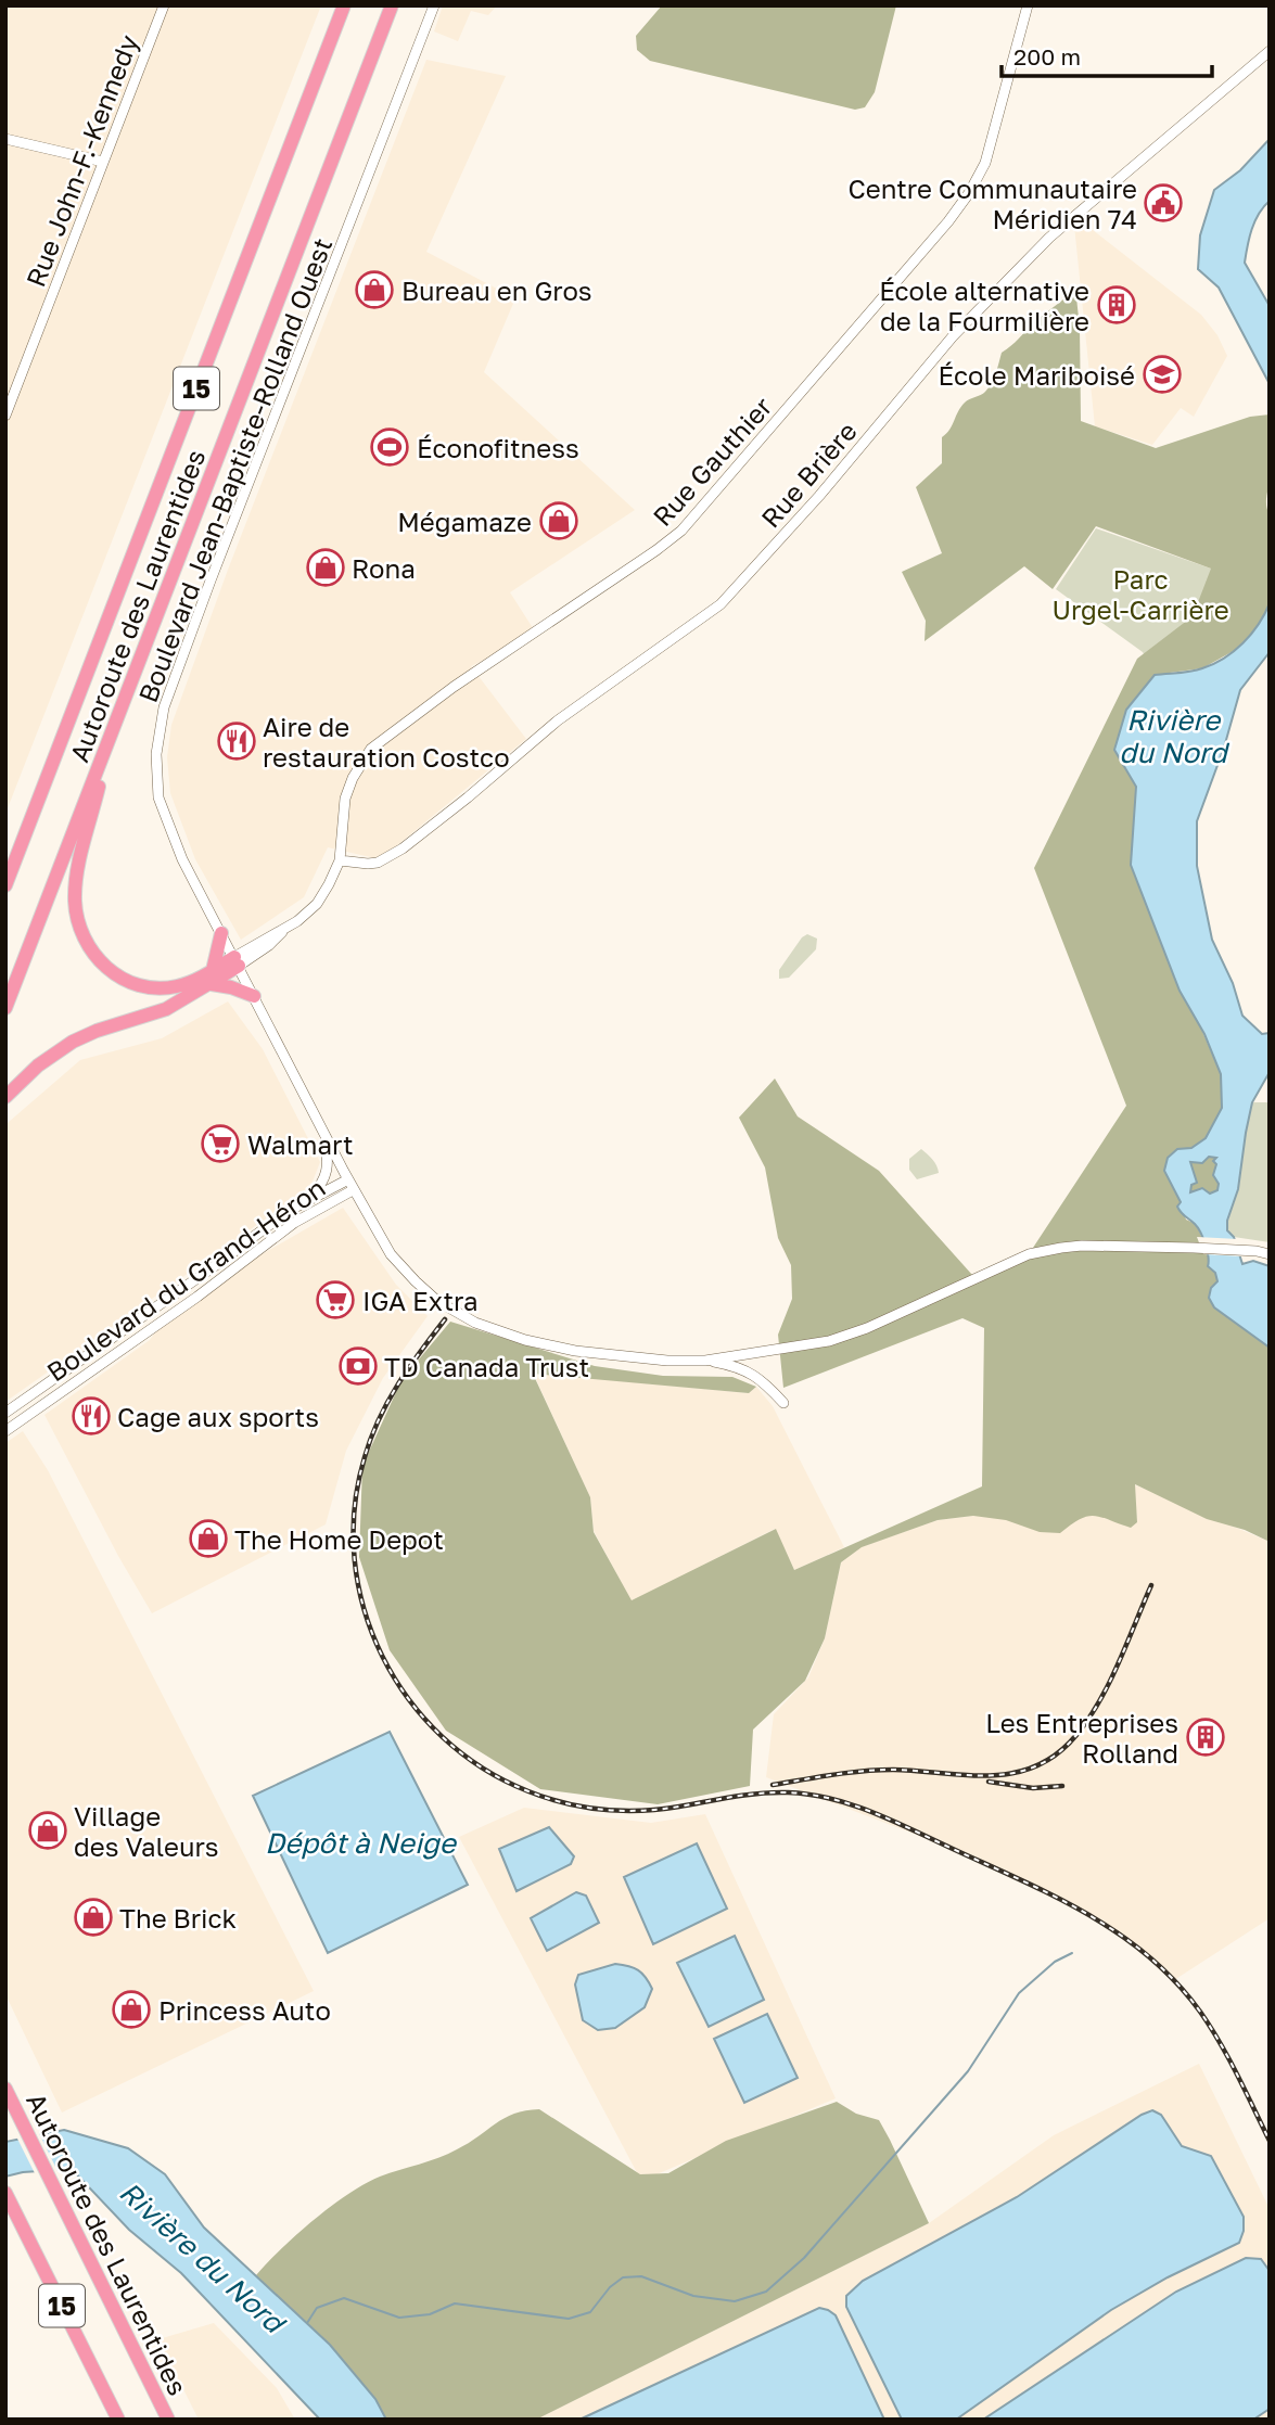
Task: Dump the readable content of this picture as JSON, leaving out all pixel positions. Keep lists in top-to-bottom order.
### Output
{
  "streets": {
    "highway": ["15", "Autoroute des Laurentides"],
    "street": [
      "Rue John-F.-Kennedy",
      "Rue Gauthier",
      "Boulevard Jean-Baptiste-Rolland Ouest",
      "Rue Brière",
      "Boulevard du Grand-Héron"
    ]
  },
  "crossings": [
    ["Rue Gauthier", "Boulevard Jean-Baptiste-Rolland Ouest"],
    ["Rue Gauthier", "Rue Brière"],
    ["Boulevard Jean-Baptiste-Rolland Ouest", "Boulevard du Grand-Héron"]
  ],
  "water": ["Rivière du Nord", "Dépôt à Neige"],
  "parks": ["Parc Urgel-Carrière"],
  "places": {
    "public building": ["Centre Communautaire Méridien 74"],
    "shop": [
      "Bureau en Gros",
      "Mégamaze",
      "Rona",
      "The Home Depot",
      "Village des Valeurs",
      "The Brick",
      "Princess Auto"
    ],
    "building": ["École alternative de la Fourmilière", "Les Entreprises Rolland"],
    "school or university": ["École Mariboisé"],
    "sports": ["Éconofitness"],
    "restaurant": ["Aire de restauration Costco", "Cage aux sports"],
    "supermarket": ["Walmart", "IGA Extra"],
    "bank": ["TD Canada Trust"]
  },
  "scale_bar": "200 m"
}
